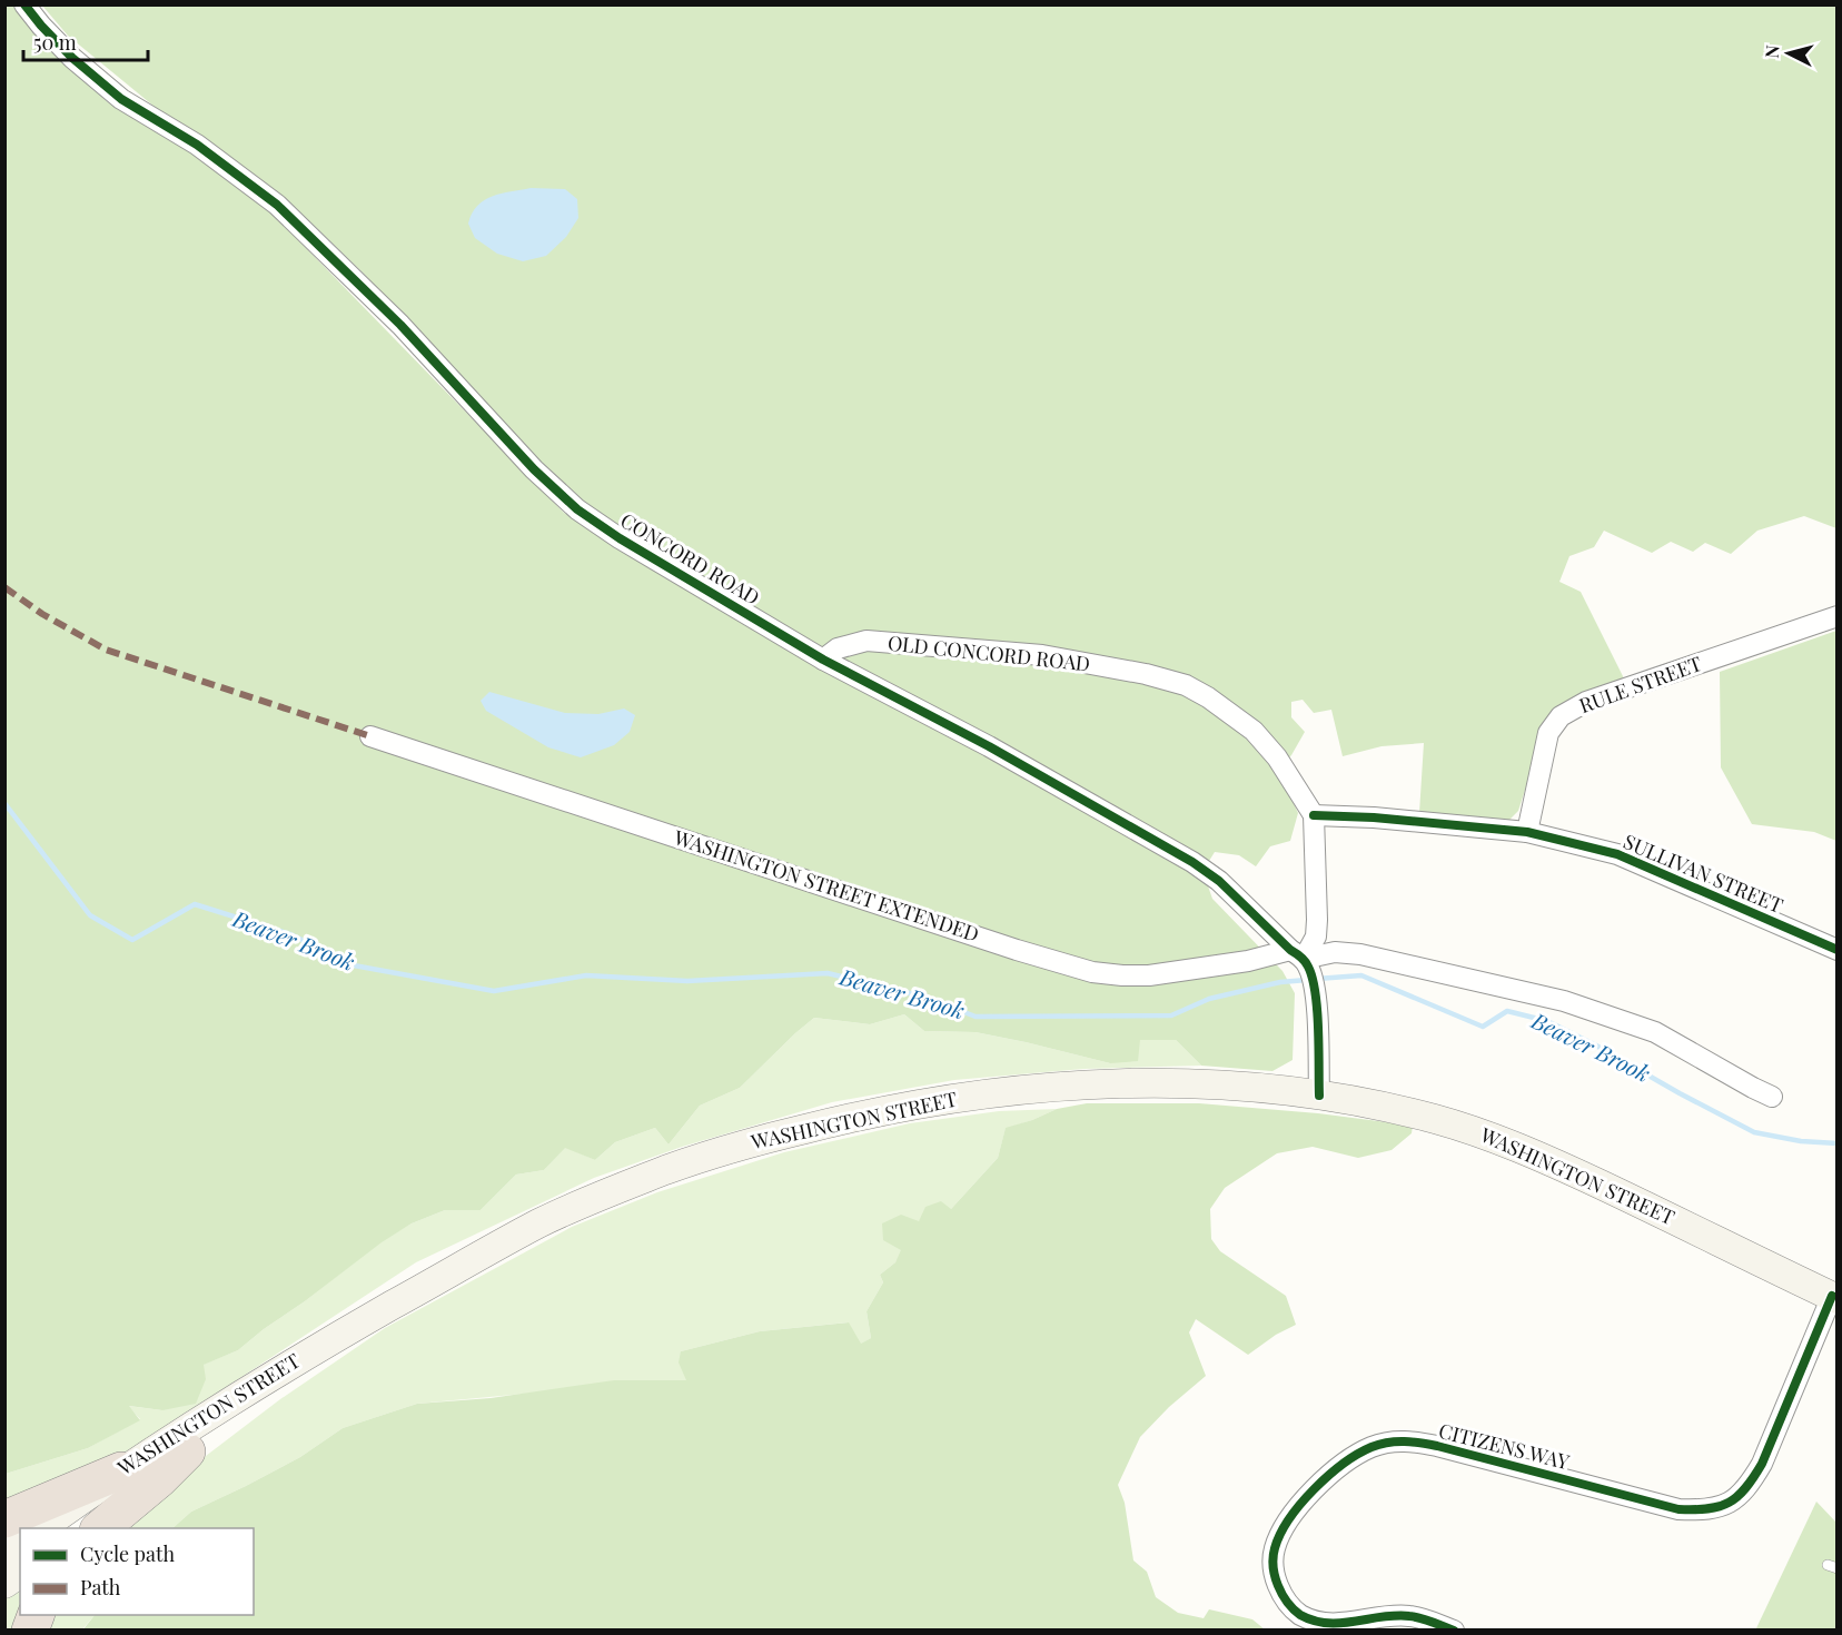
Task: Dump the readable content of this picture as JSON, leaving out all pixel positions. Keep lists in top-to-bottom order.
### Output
{
  "streets": {
    "main road": ["WASHINGTON STREET"],
    "street": [
      "CONCORD ROAD",
      "OLD CONCORD ROAD",
      "RULE STREET",
      "SULLIVAN STREET",
      "WASHINGTON STREET EXTENDED",
      "CITIZENS WAY"
    ]
  },
  "crossings": [
    ["CONCORD ROAD", "OLD CONCORD ROAD"],
    ["CONCORD ROAD", "WASHINGTON STREET EXTENDED"],
    ["OLD CONCORD ROAD", "SULLIVAN STREET"],
    ["OLD CONCORD ROAD", "WASHINGTON STREET EXTENDED"],
    ["RULE STREET", "SULLIVAN STREET"],
    ["WASHINGTON STREET", "CITIZENS WAY"]
  ],
  "water": ["Beaver Brook"],
  "legend": ["Cycle path", "Path"],
  "scale_bar": "50 m",
  "north": "left"
}
